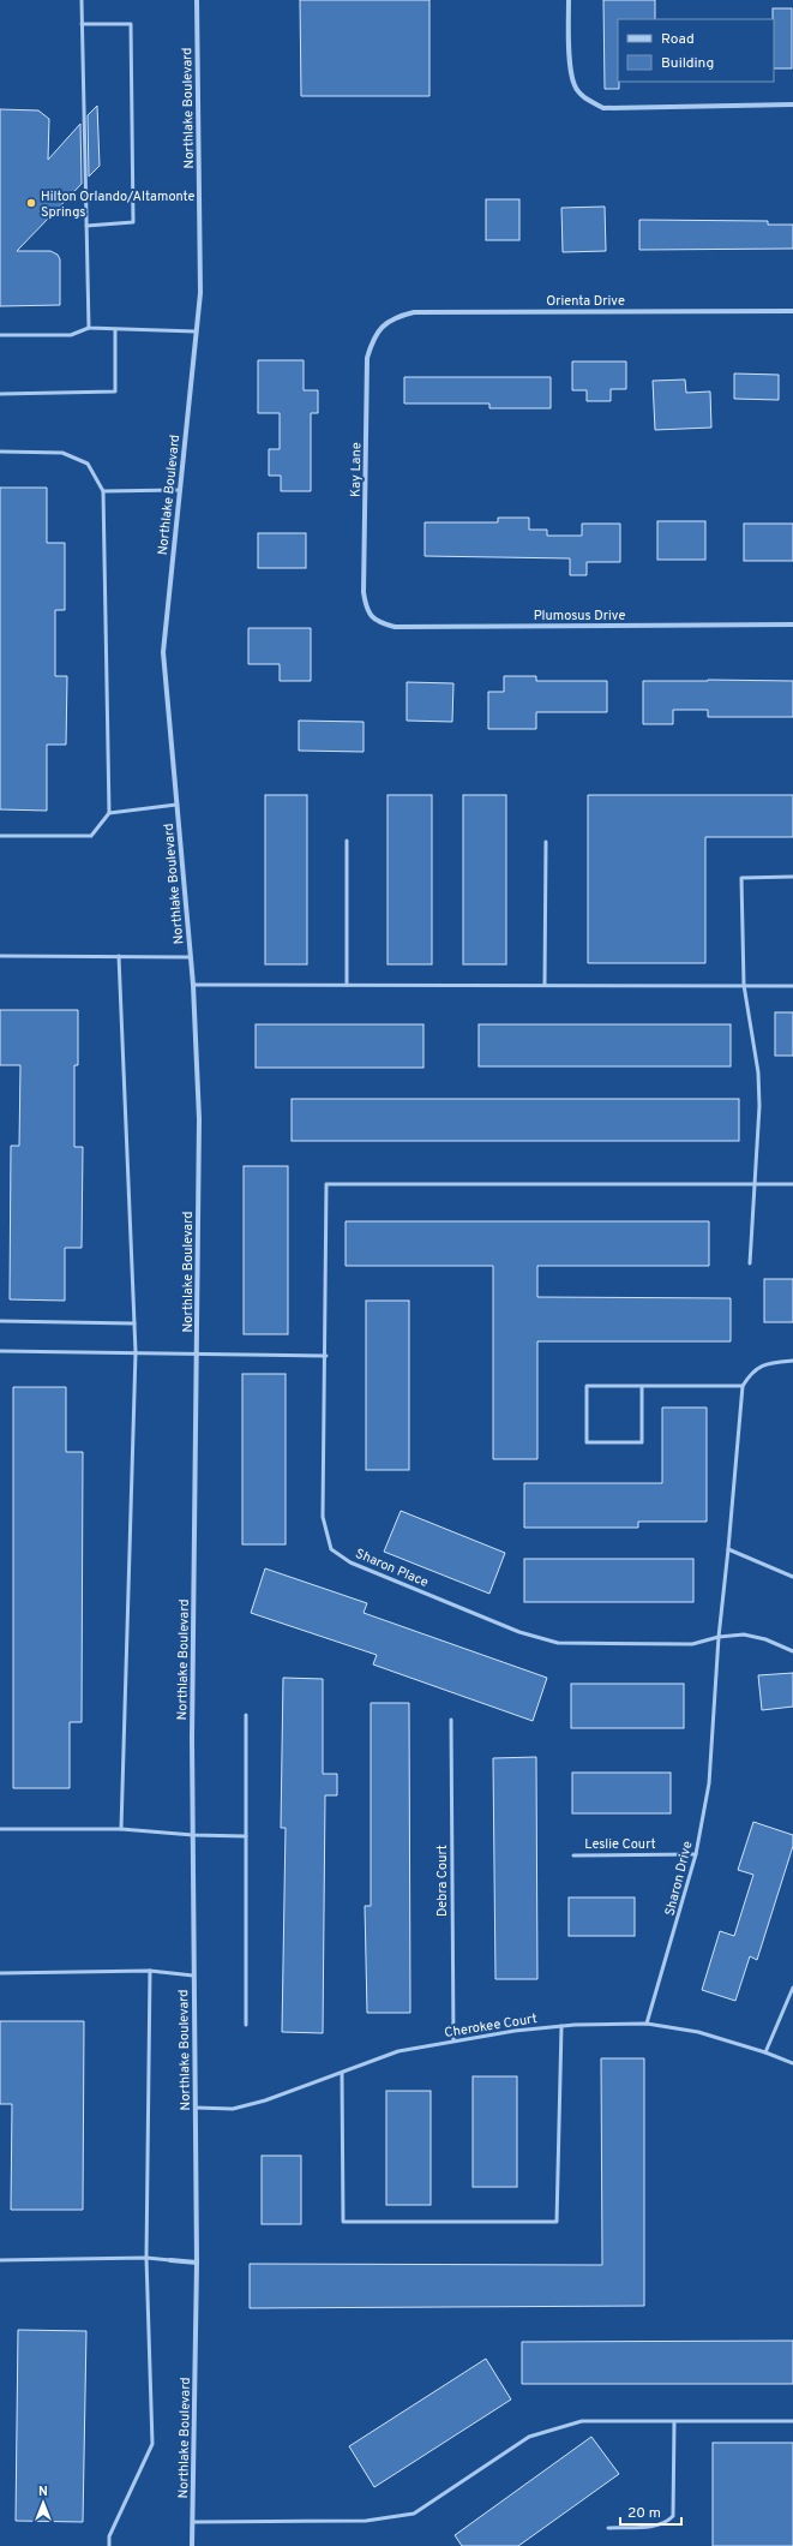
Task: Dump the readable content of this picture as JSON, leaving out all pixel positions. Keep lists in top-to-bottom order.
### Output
{
  "streets": {
    "street": [
      "Northlake Boulevard",
      "Orienta Drive",
      "Kay Lane",
      "Plumosus Drive"
    ],
    "lane": [
      "Sharon Place",
      "Leslie Court",
      "Sharon Drive",
      "Debra Court",
      "Cherokee Court"
    ]
  },
  "crossings": [
    ["Northlake Boulevard", "Cherokee Court"],
    ["Orienta Drive", "Kay Lane"],
    ["Kay Lane", "Plumosus Drive"],
    ["Sharon Place", "Sharon Drive"],
    ["Leslie Court", "Sharon Drive"],
    ["Sharon Drive", "Cherokee Court"],
    ["Debra Court", "Cherokee Court"]
  ],
  "places": ["Hilton Orlando/Altamonte Springs"],
  "legend": ["Road", "Building"],
  "scale_bar": "20 m",
  "north": "top"
}
